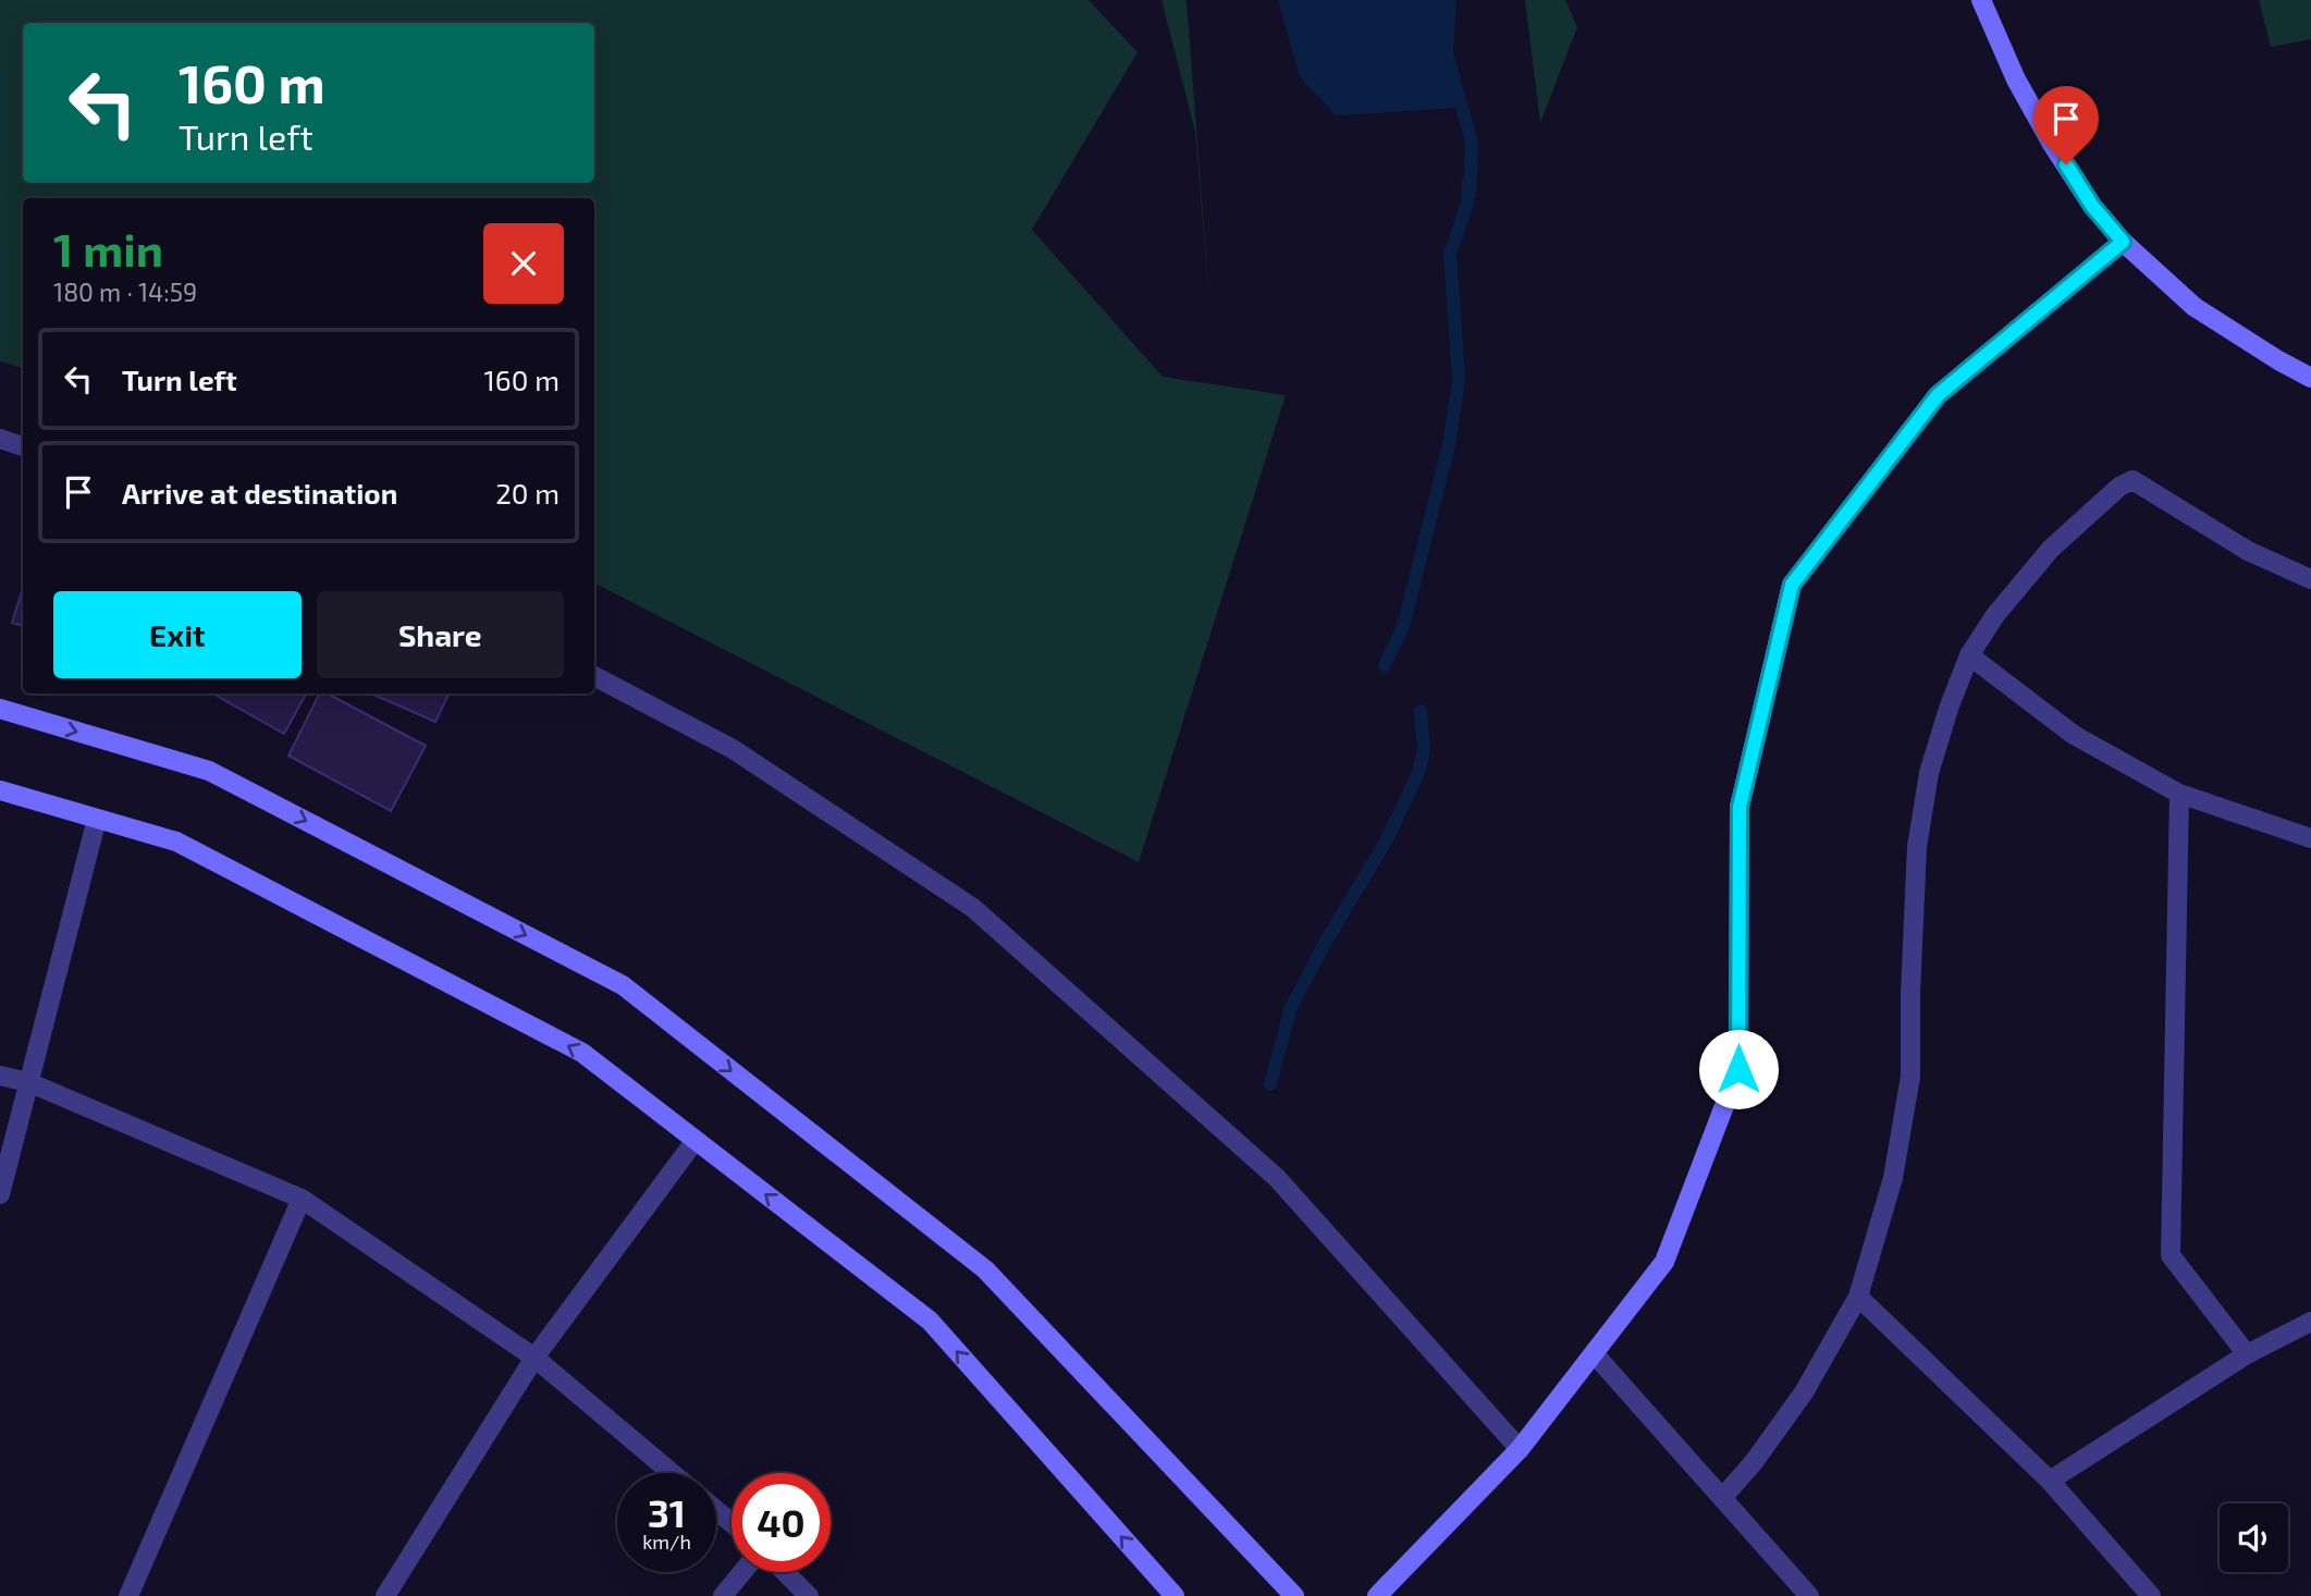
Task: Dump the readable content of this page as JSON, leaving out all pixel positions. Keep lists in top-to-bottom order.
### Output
{
  "page": {
    "turn": ["160 m", "Turn left"],
    "heading": ["1 min", "180 m · 14:59"],
    "list": [
      {
        "name": "Turn left",
        "value": "160 m"
      },
      {
        "name": "Arrive at destination",
        "value": "20 m"
      }
    ],
    "buttons": ["Exit", "Share"],
    "speed": "31 km/h",
    "limit": "40"
  }
}
